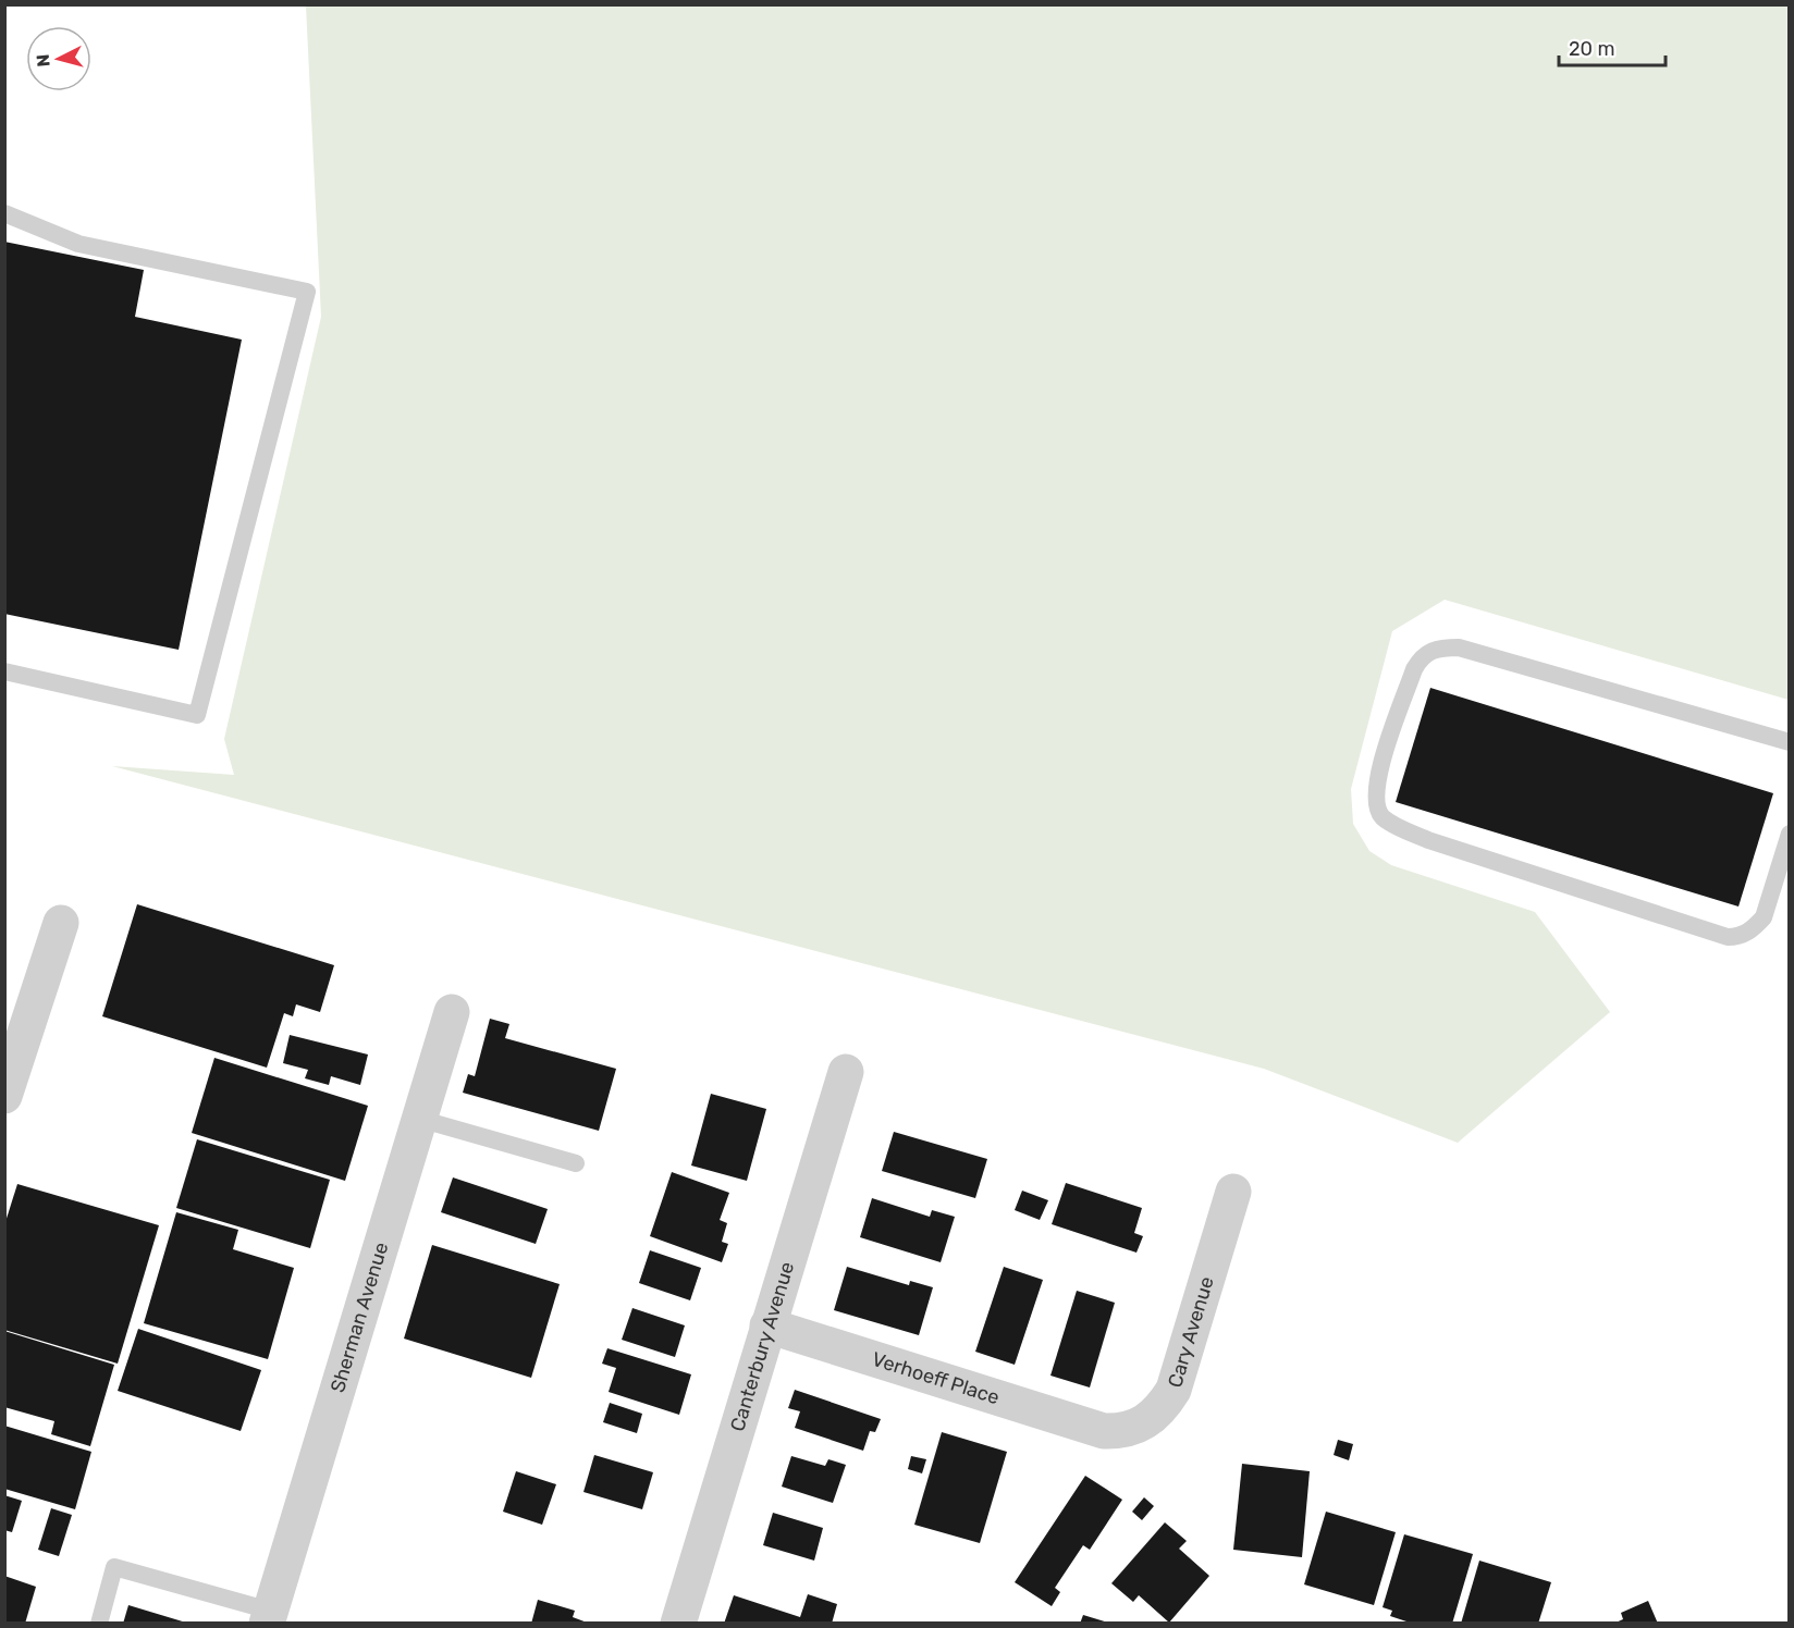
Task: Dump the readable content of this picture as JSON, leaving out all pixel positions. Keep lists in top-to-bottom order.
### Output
{
  "streets": {
    "street": [
      "Sherman Avenue",
      "Cary Avenue",
      "Canterbury Avenue",
      "Verhoeff Place"
    ]
  },
  "crossings": [
    ["Cary Avenue", "Verhoeff Place"],
    ["Canterbury Avenue", "Verhoeff Place"]
  ],
  "scale_bar": "20 m",
  "north": "left"
}
